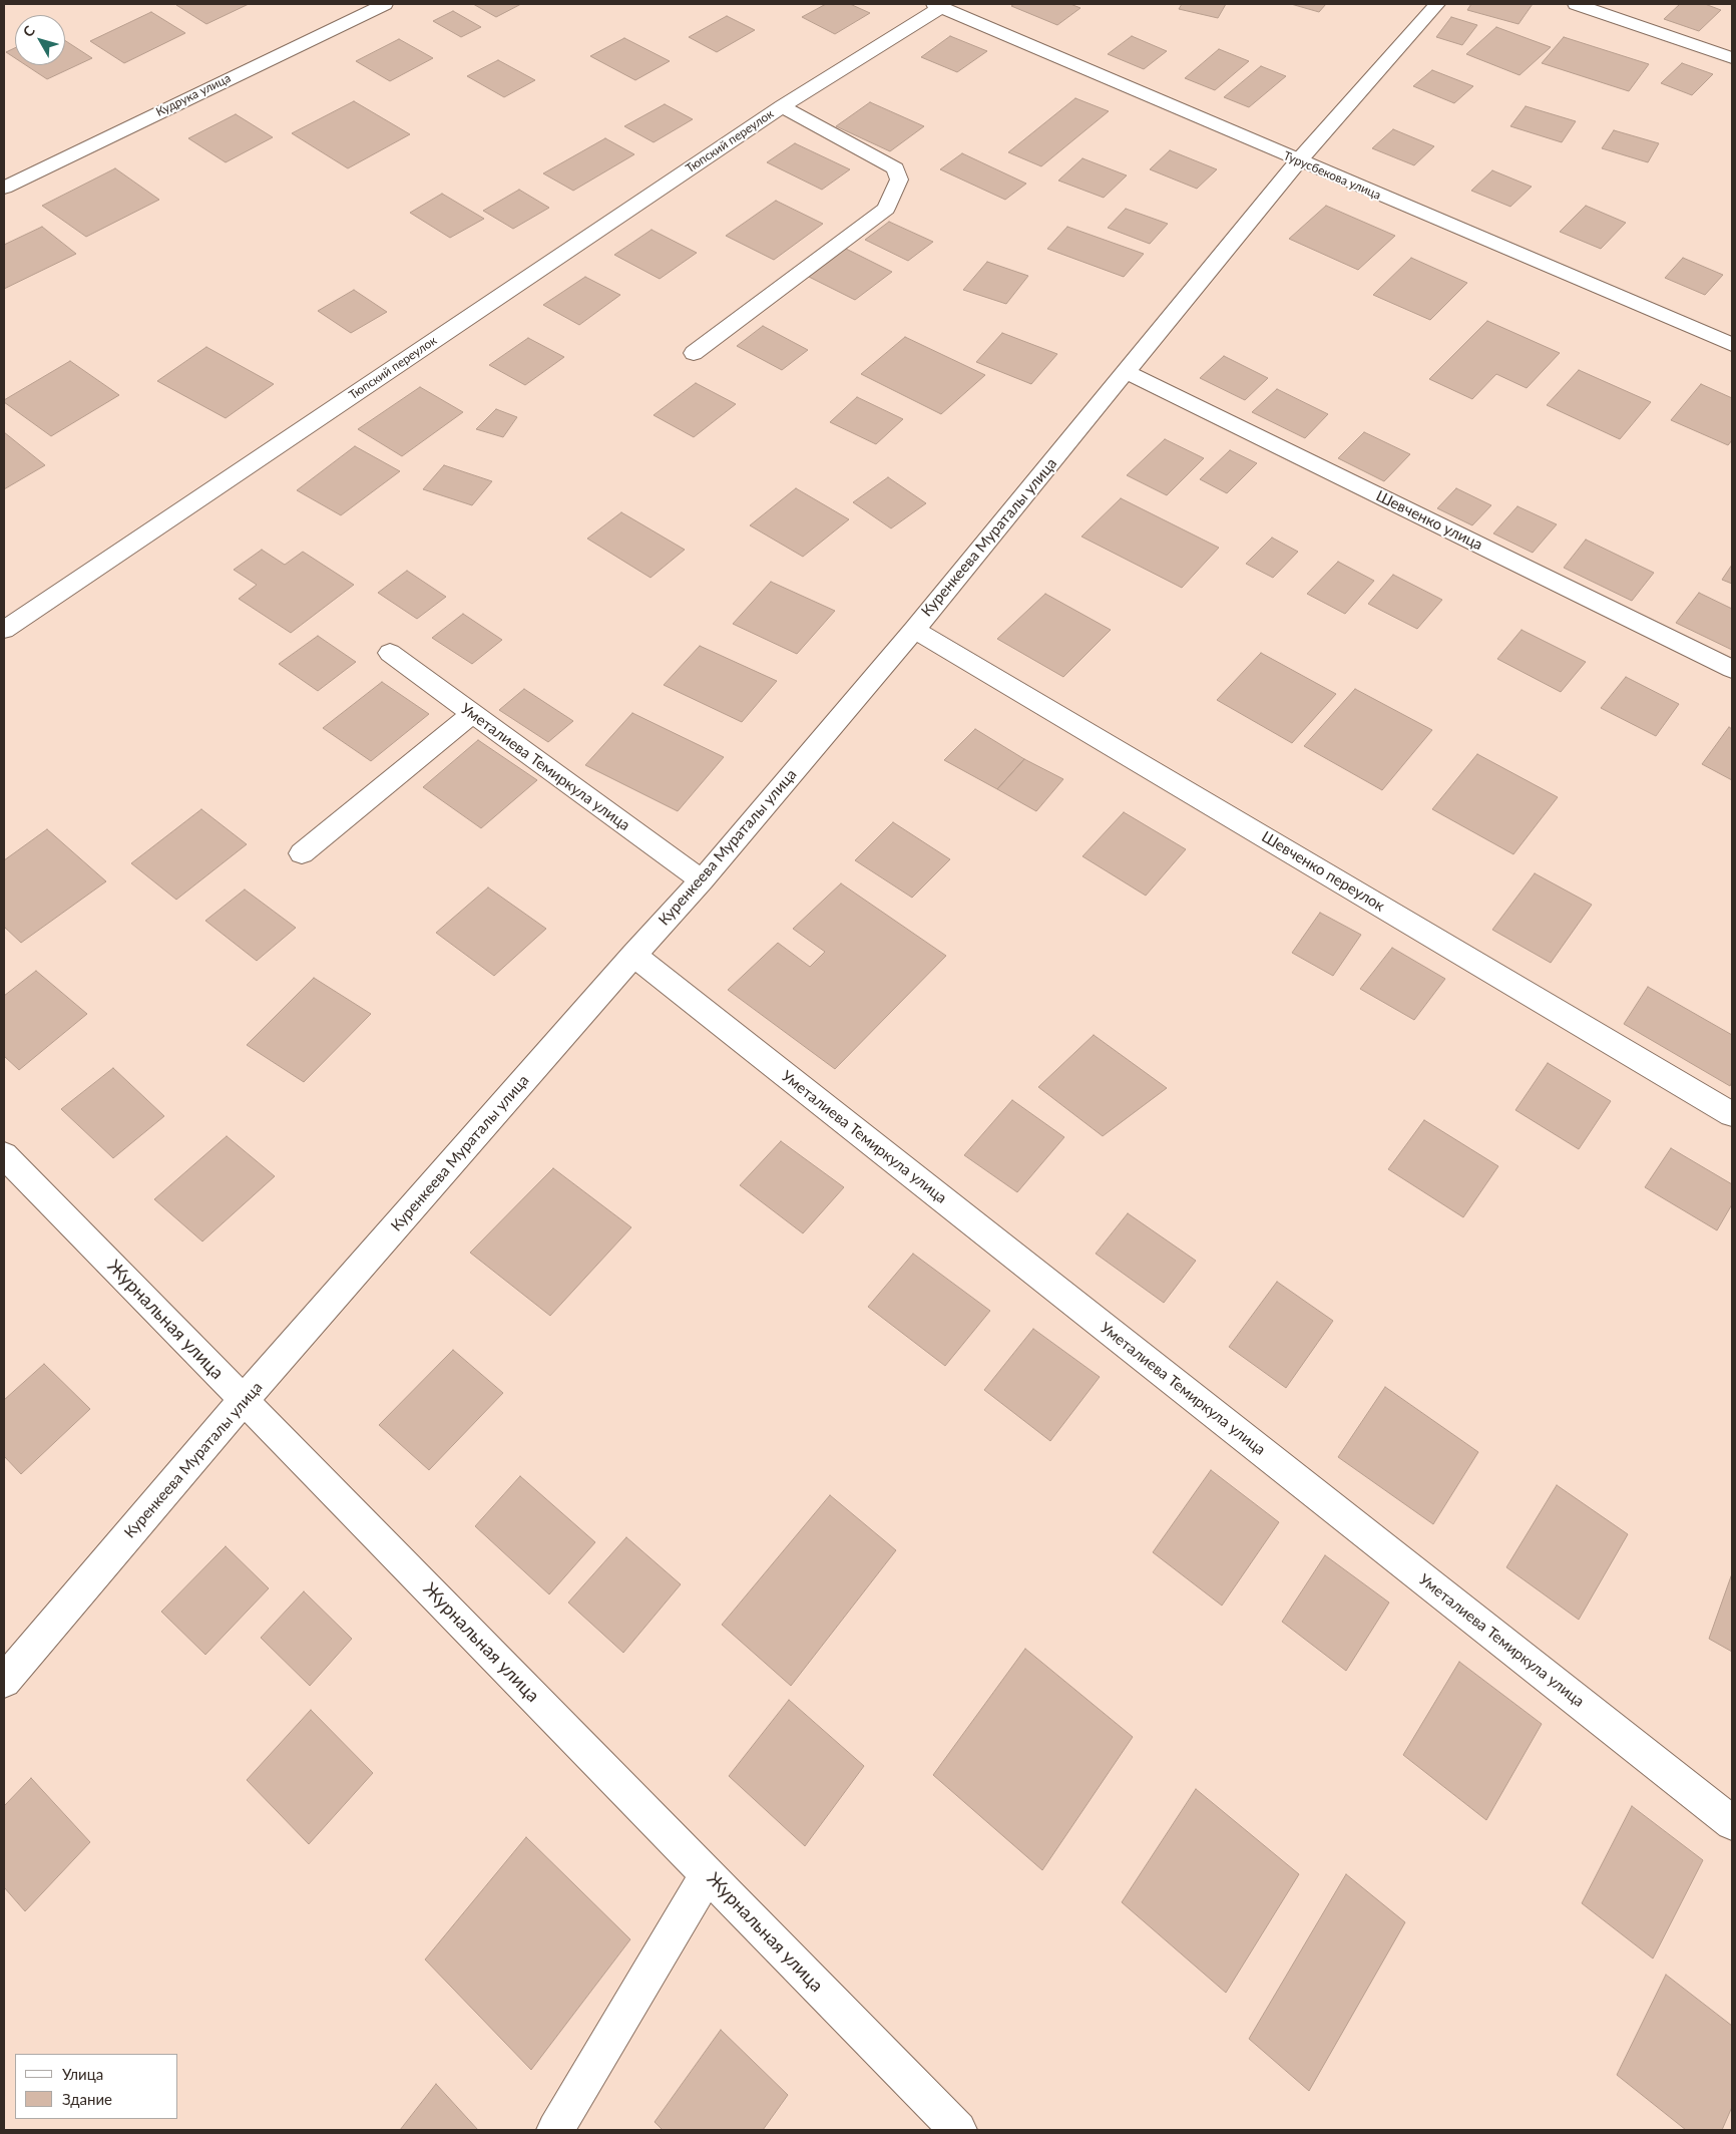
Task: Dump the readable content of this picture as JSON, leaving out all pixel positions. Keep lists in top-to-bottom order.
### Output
{
  "streets": {
    "street": [
      "Кудрука улица",
      "Тюпский переулок",
      "Турусбекова улица",
      "Шевченко улица",
      "Куренкеева Мураталы улица",
      "Уметалиева Темиркула улица",
      "Шевченко переулок",
      "Журнальная улица"
    ]
  },
  "crossings": [
    ["Тюпский переулок", "Турусбекова улица"],
    ["Турусбекова улица", "Куренкеева Мураталы улица"],
    ["Шевченко улица", "Куренкеева Мураталы улица"],
    ["Куренкеева Мураталы улица", "Уметалиева Темиркула улица"],
    ["Куренкеева Мураталы улица", "Шевченко переулок"],
    ["Куренкеева Мураталы улица", "Журнальная улица"]
  ],
  "legend": ["Улица", "Здание"],
  "north": "top left"
}
